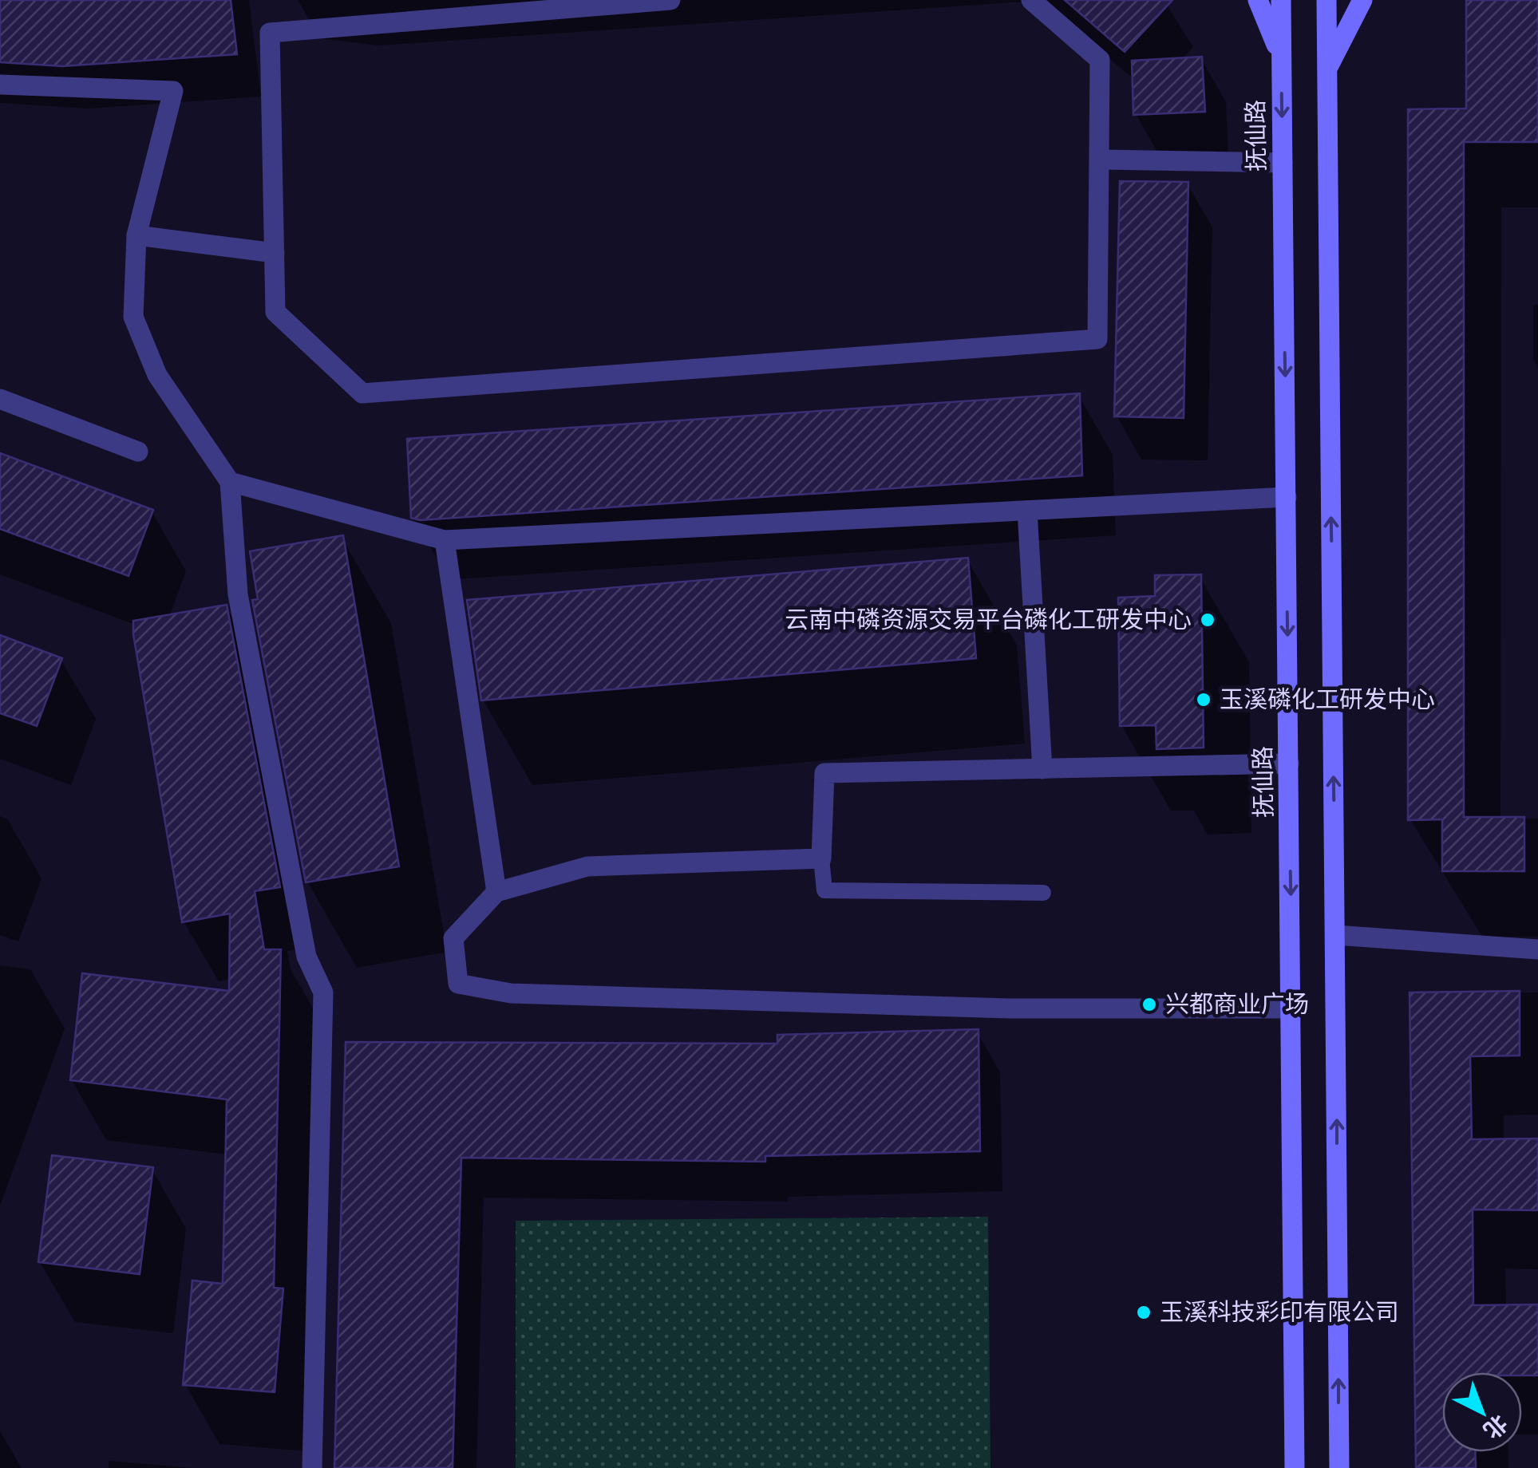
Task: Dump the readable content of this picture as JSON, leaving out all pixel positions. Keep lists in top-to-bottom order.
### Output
{
  "streets": {
    "main road": ["抚仙路"]
  },
  "places": [
    "云南中磷资源交易平台磷化工研发中心",
    "玉溪磷化工研发中心",
    "兴都商业广场",
    "玉溪科技彩印有限公司"
  ],
  "north": "bottom right"
}
